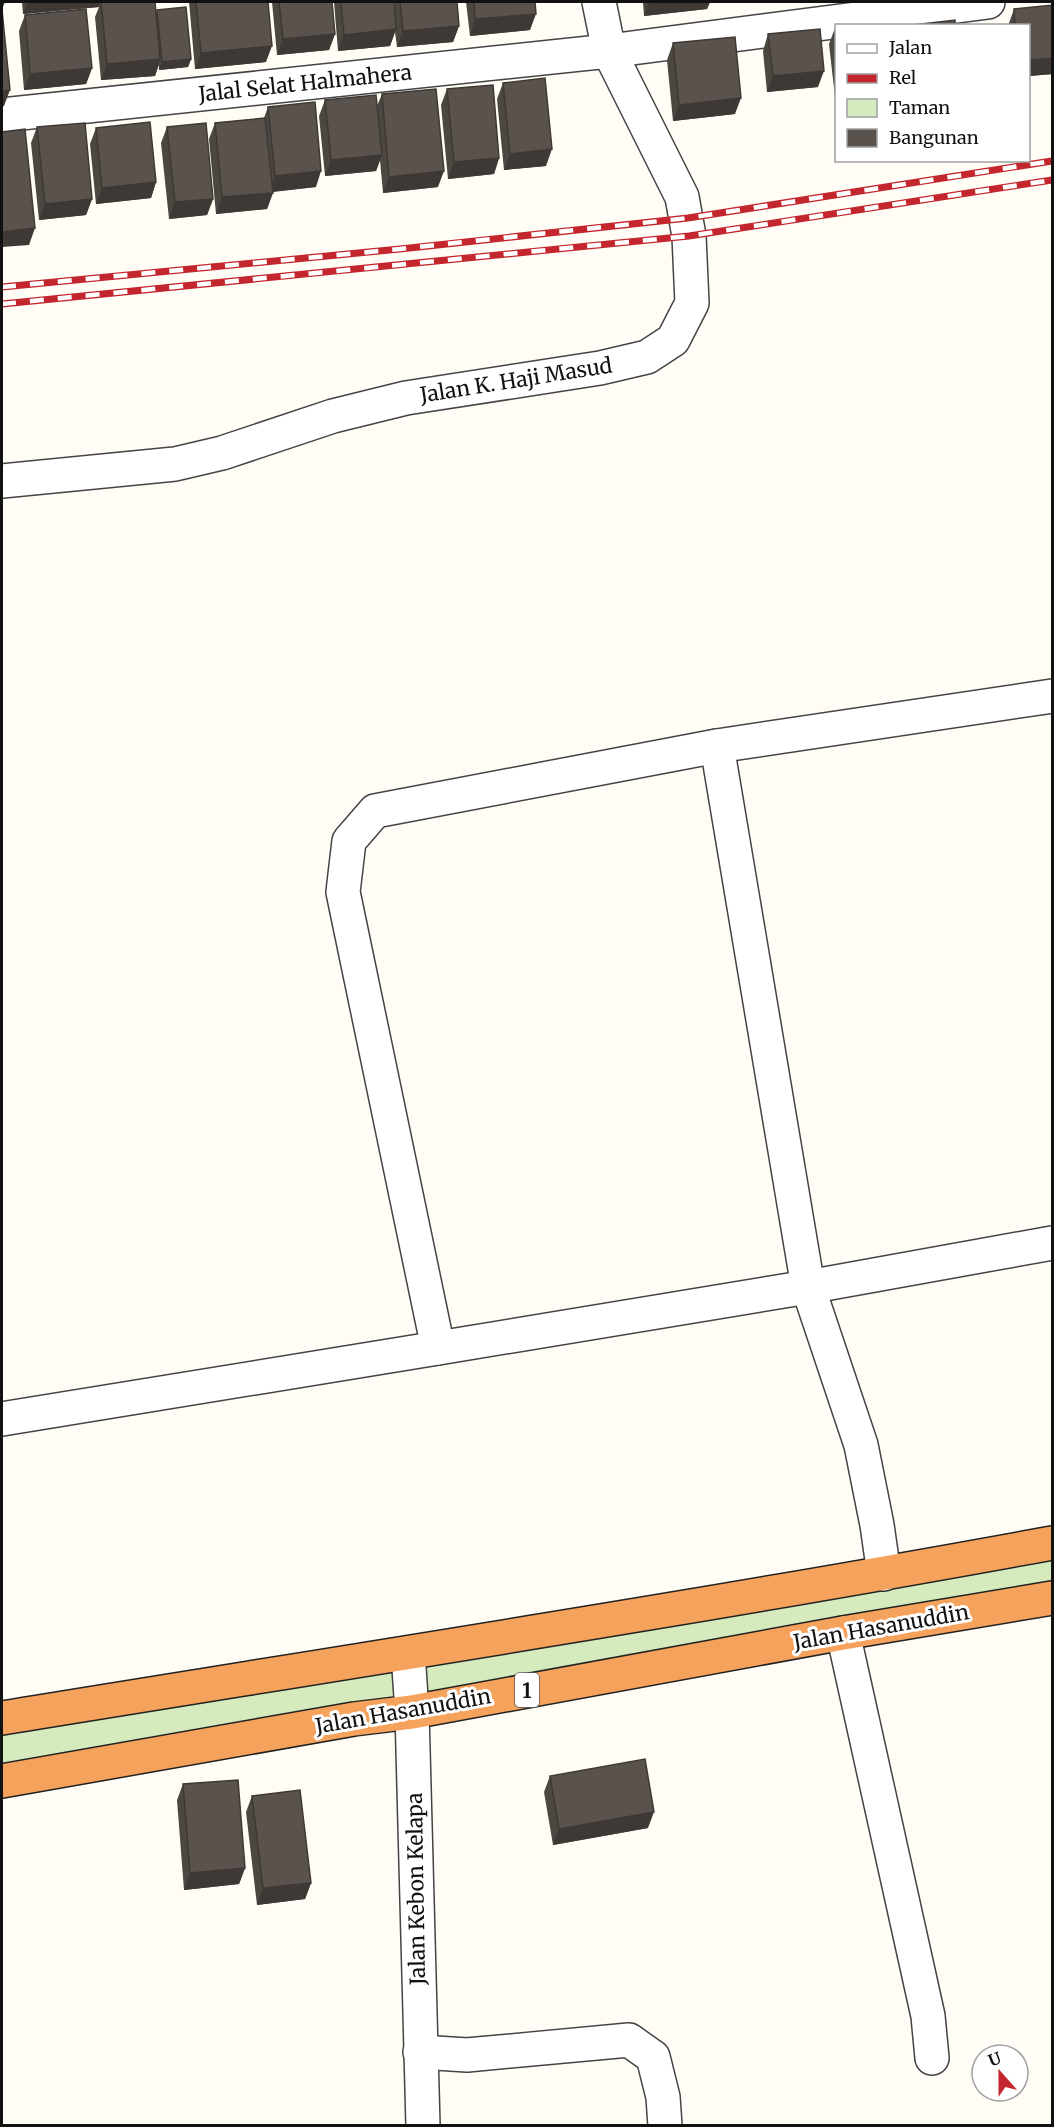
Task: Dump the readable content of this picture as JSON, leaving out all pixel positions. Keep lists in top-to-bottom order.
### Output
{
  "streets": {
    "highway": ["Jalan Hasanuddin", "1"],
    "street": ["Jalal Selat Halmahera", "Jalan K. Haji Masud", "Jalan Kebon Kelapa"]
  },
  "crossings": [
    ["Jalal Selat Halmahera", "Jalan K. Haji Masud"],
    ["Jalan Hasanuddin", "Jalan Kebon Kelapa"]
  ],
  "legend": [
    "Jalan",
    "Rel",
    "Taman",
    "Bangunan"
  ],
  "north": "top"
}
